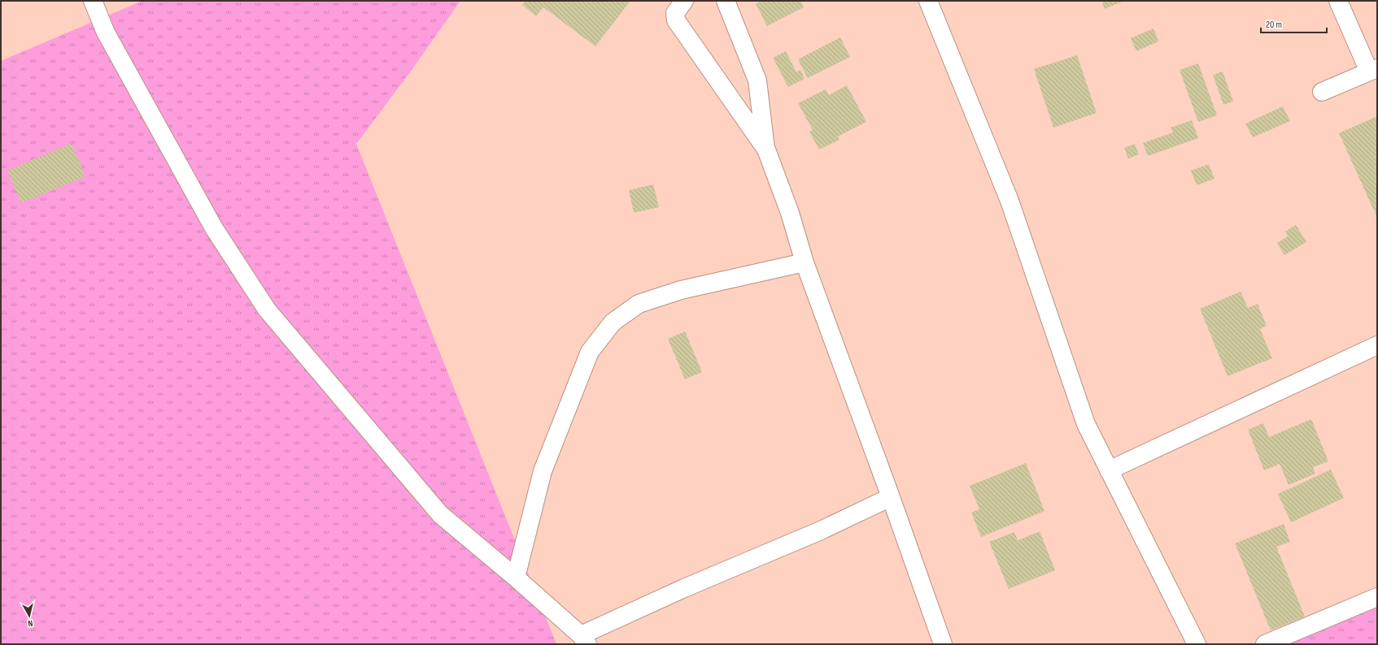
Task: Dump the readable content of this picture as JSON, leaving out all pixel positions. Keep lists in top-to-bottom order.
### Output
{
  "scale_bar": "20 m",
  "north": "bottom"
}
